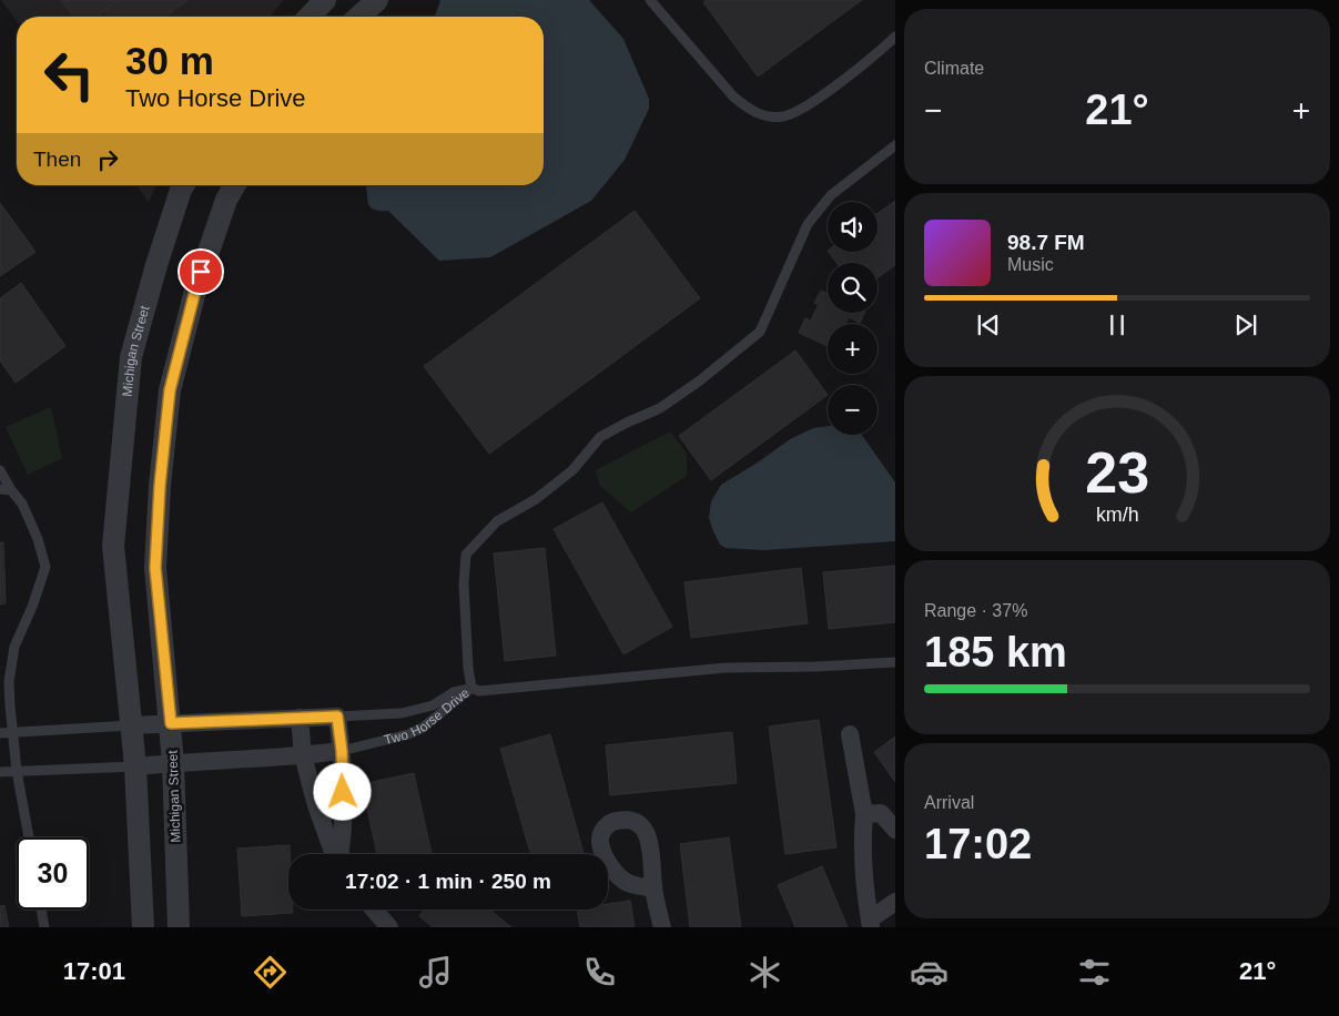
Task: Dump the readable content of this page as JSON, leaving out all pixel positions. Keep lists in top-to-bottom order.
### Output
{
  "streets": {
    "street": ["Michigan Street", "Two Horse Drive"]
  },
  "crossings": [
    ["Michigan Street", "Two Horse Drive"]
  ],
  "page": {
    "tile": [
      "Climate",
      ["Range · 37%", "185 km"],
      ["Arrival", "17:02"]
    ],
    "turn": ["30 m", "Two Horse Drive"],
    "heat": ["−", "21°", "+"],
    "then": "Then",
    "map_buttons": ["+", "−"],
    "song": ["98.7 FM", "Music"],
    "limit": "30",
    "trip": "17:02 · 1 min · 250 m",
    "tabs": ["17:01", "21°"],
    "gauge": ["23", "km/h"]
  }
}
